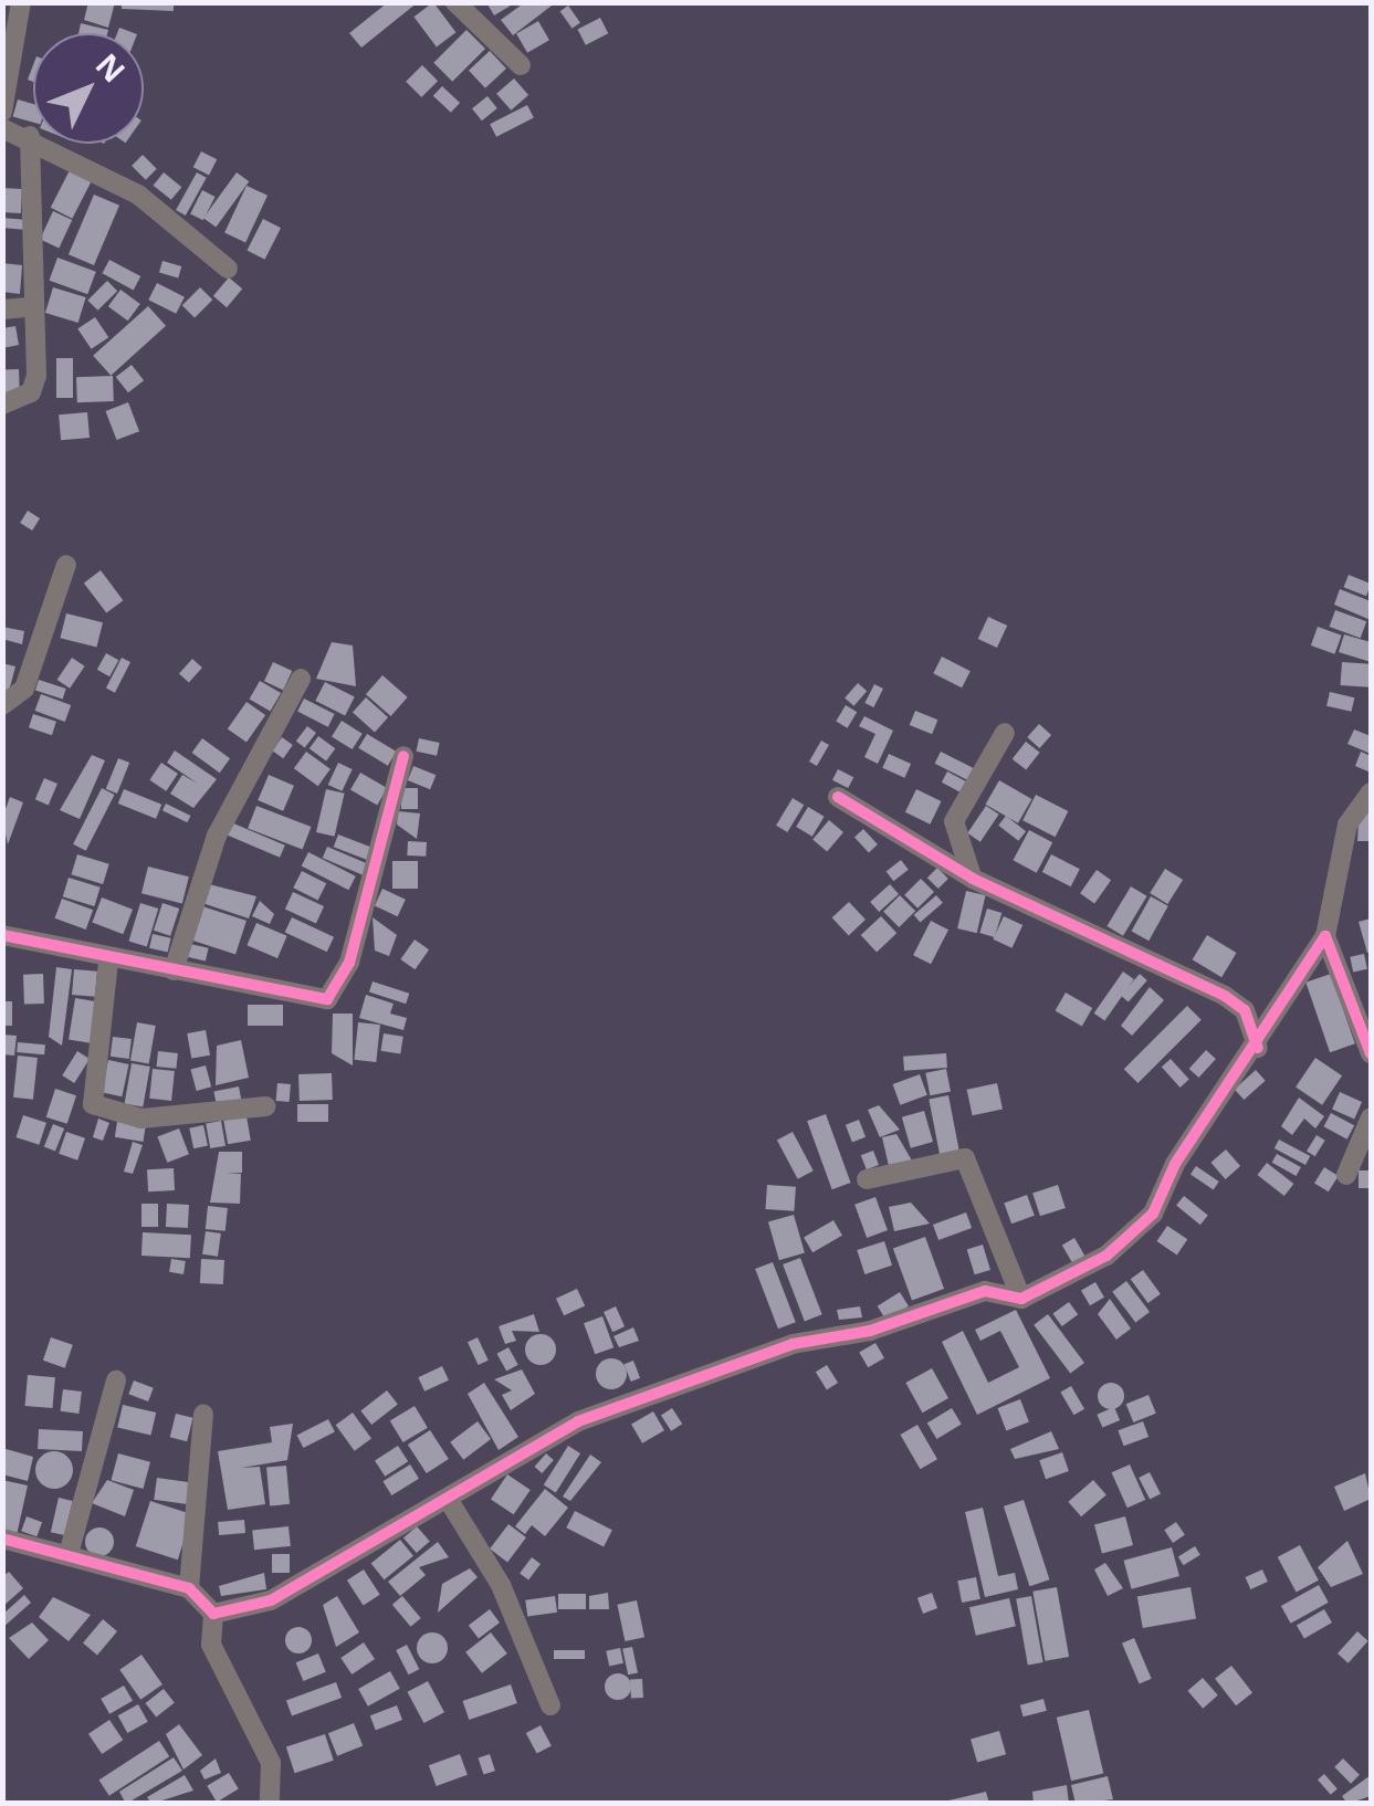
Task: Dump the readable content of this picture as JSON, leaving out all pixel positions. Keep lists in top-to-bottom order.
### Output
{
  "north": "top right"
}
